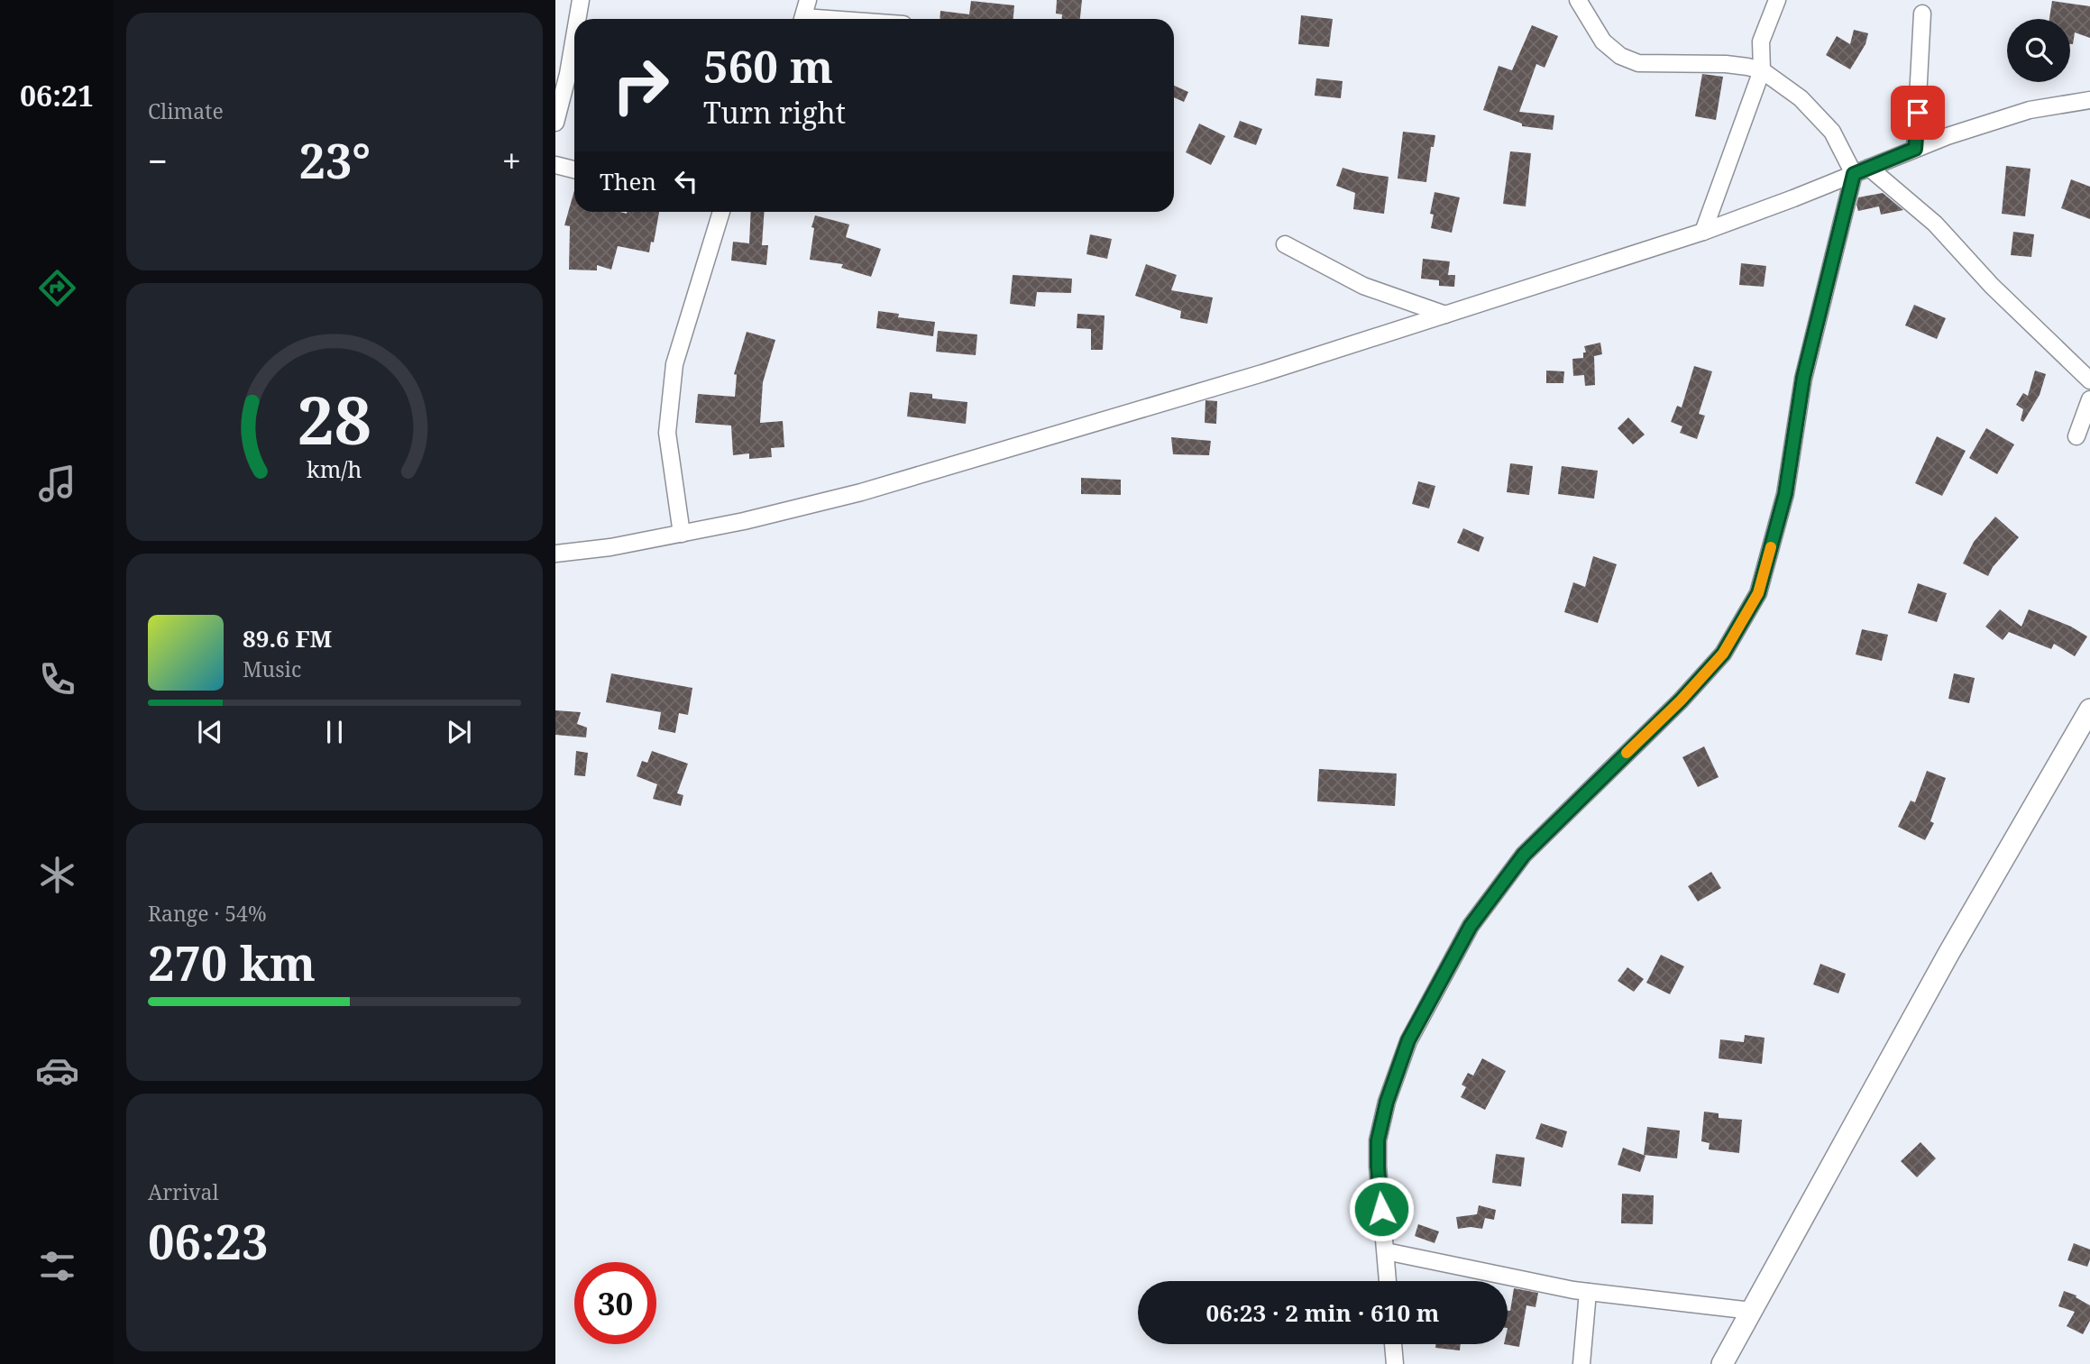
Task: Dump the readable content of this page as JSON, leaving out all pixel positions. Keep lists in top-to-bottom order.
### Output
{
  "page": {
    "tabs": "06:21",
    "tile": [
      "Climate",
      ["Range · 54%", "270 km"],
      ["Arrival", "06:23"]
    ],
    "turn": ["560 m", "Turn right"],
    "heat": ["−", "23°", "+"],
    "then": "Then",
    "song": ["89.6 FM", "Music"],
    "limit": "30",
    "trip": "06:23 · 2 min · 610 m",
    "gauge": ["28", "km/h"]
  }
}
